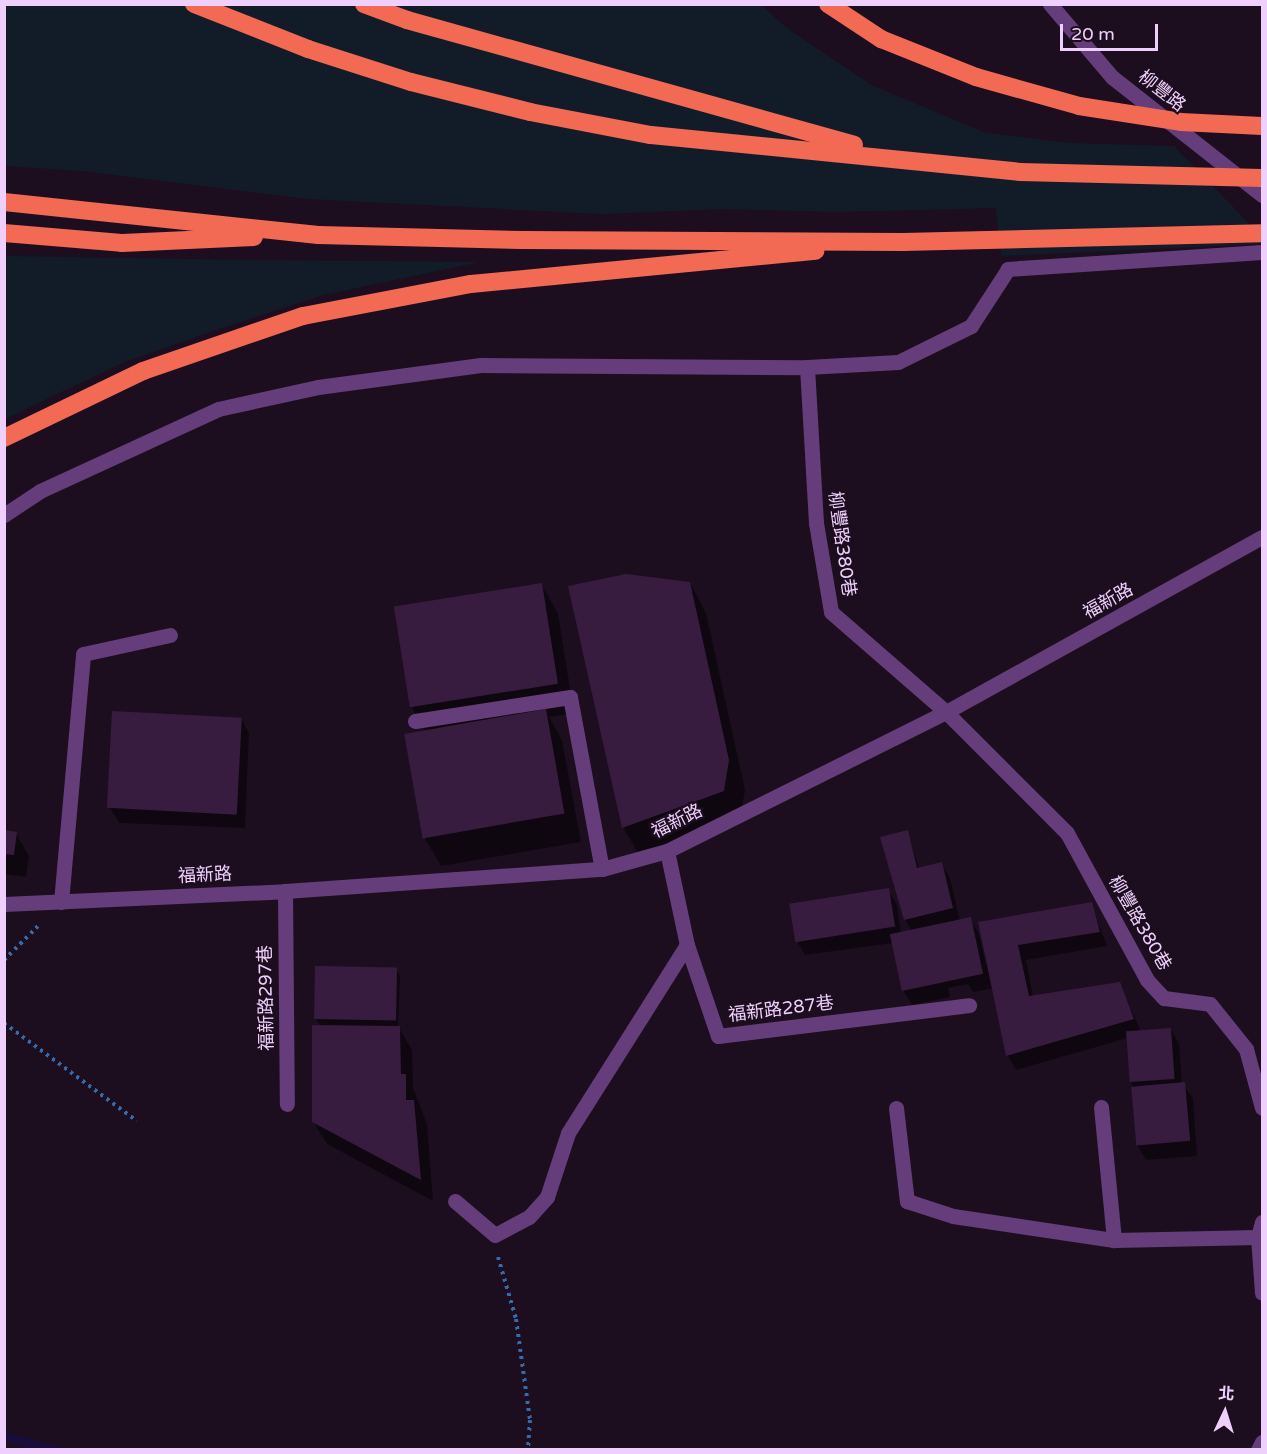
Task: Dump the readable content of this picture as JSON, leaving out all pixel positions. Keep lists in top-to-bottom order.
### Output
{
  "streets": {
    "street": [
      "柳豐路",
      "柳豐路380巷",
      "福新路",
      "福新路297巷",
      "福新路287巷"
    ]
  },
  "crossings": [
    ["柳豐路380巷", "福新路"],
    ["福新路", "福新路297巷"],
    ["福新路", "福新路287巷"]
  ],
  "scale_bar": "20 m",
  "north": "top"
}
